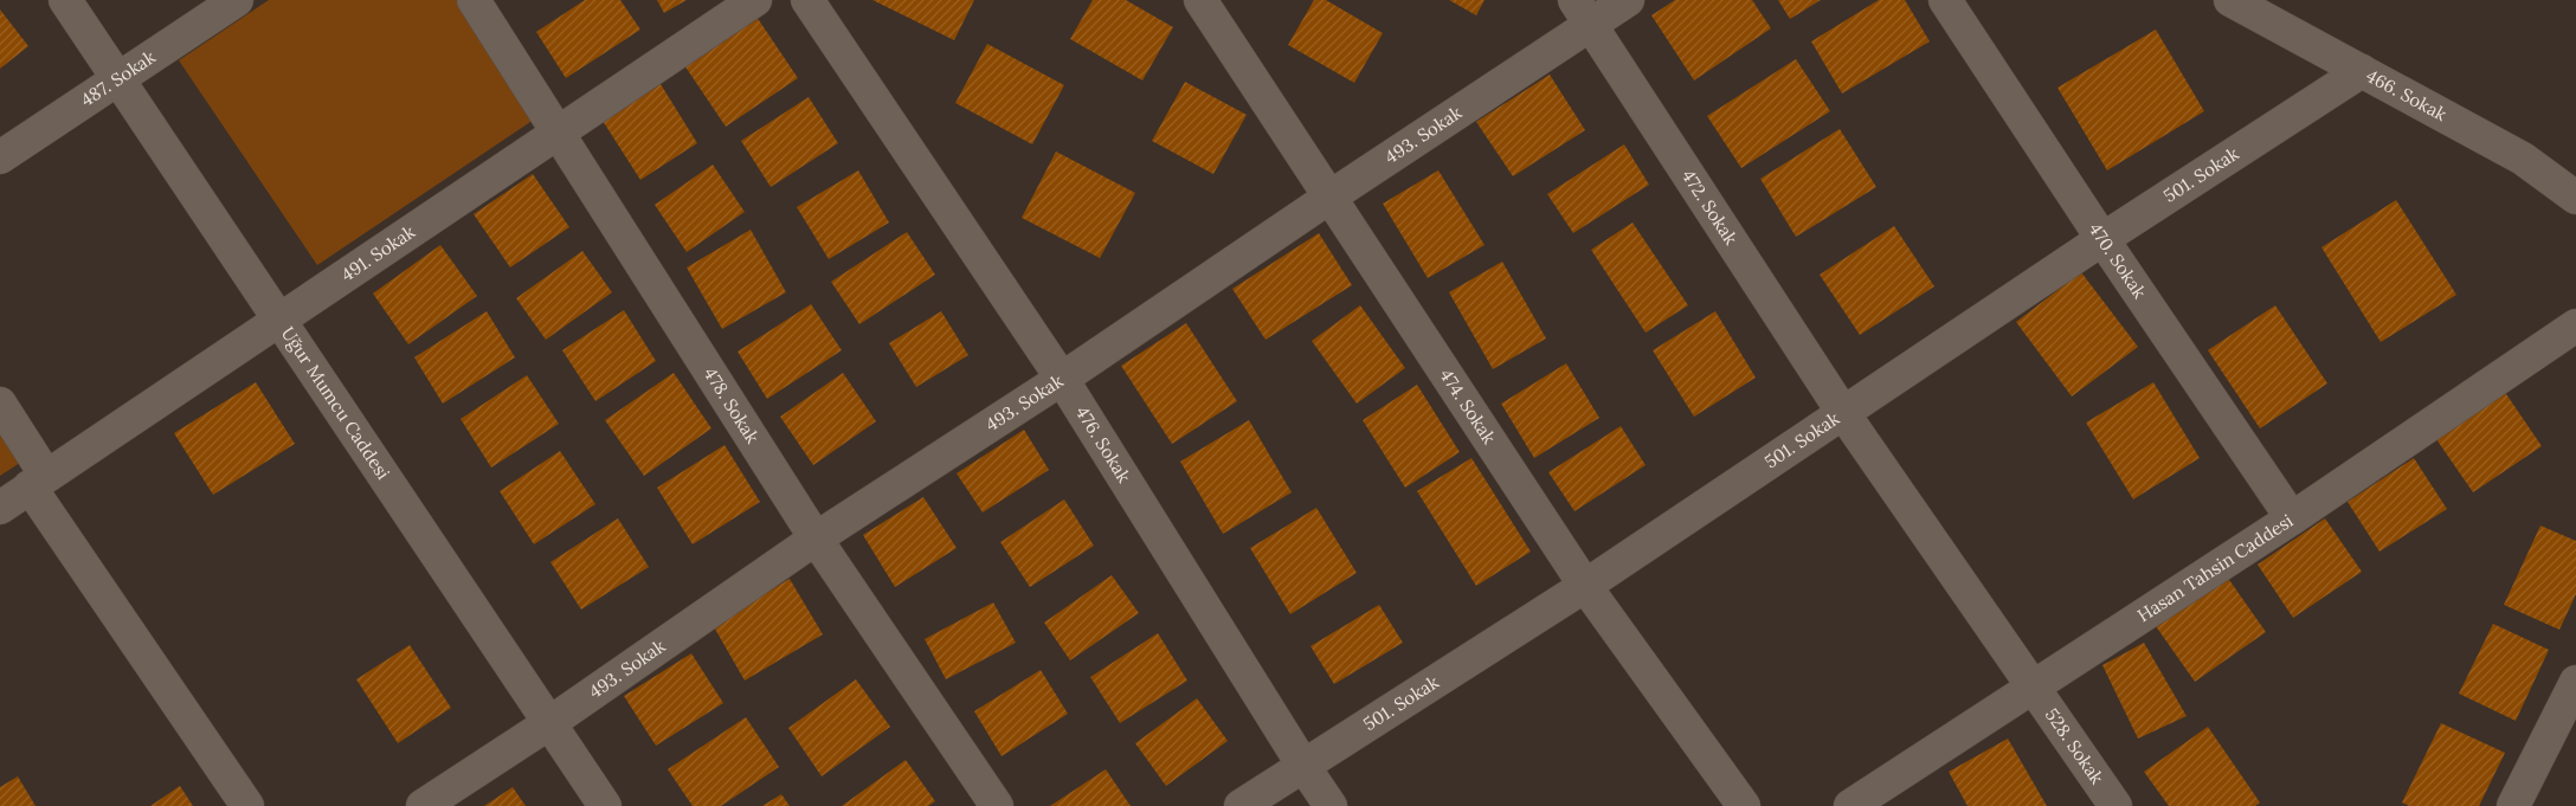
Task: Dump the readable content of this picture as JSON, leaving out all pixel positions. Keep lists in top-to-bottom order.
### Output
{
  "streets": {
    "street": [
      "487. Sokak",
      "466. Sokak",
      "493. Sokak",
      "501. Sokak",
      "472. Sokak",
      "491. Sokak",
      "470. Sokak",
      "Uğur Mumcu Caddesi",
      "478. Sokak",
      "474. Sokak",
      "476. Sokak",
      "Hasan Tahsin Caddesi",
      "528. Sokak"
    ]
  },
  "crossings": [
    ["487. Sokak", "Uğur Mumcu Caddesi"],
    ["466. Sokak", "501. Sokak"],
    ["493. Sokak", "472. Sokak"],
    ["493. Sokak", "Uğur Mumcu Caddesi"],
    ["493. Sokak", "478. Sokak"],
    ["493. Sokak", "474. Sokak"],
    ["493. Sokak", "476. Sokak"],
    ["501. Sokak", "472. Sokak"],
    ["501. Sokak", "470. Sokak"],
    ["501. Sokak", "474. Sokak"],
    ["501. Sokak", "476. Sokak"],
    ["472. Sokak", "Hasan Tahsin Caddesi"],
    ["472. Sokak", "528. Sokak"],
    ["491. Sokak", "Uğur Mumcu Caddesi"],
    ["491. Sokak", "478. Sokak"],
    ["470. Sokak", "Hasan Tahsin Caddesi"],
    ["Hasan Tahsin Caddesi", "528. Sokak"]
  ]
}
